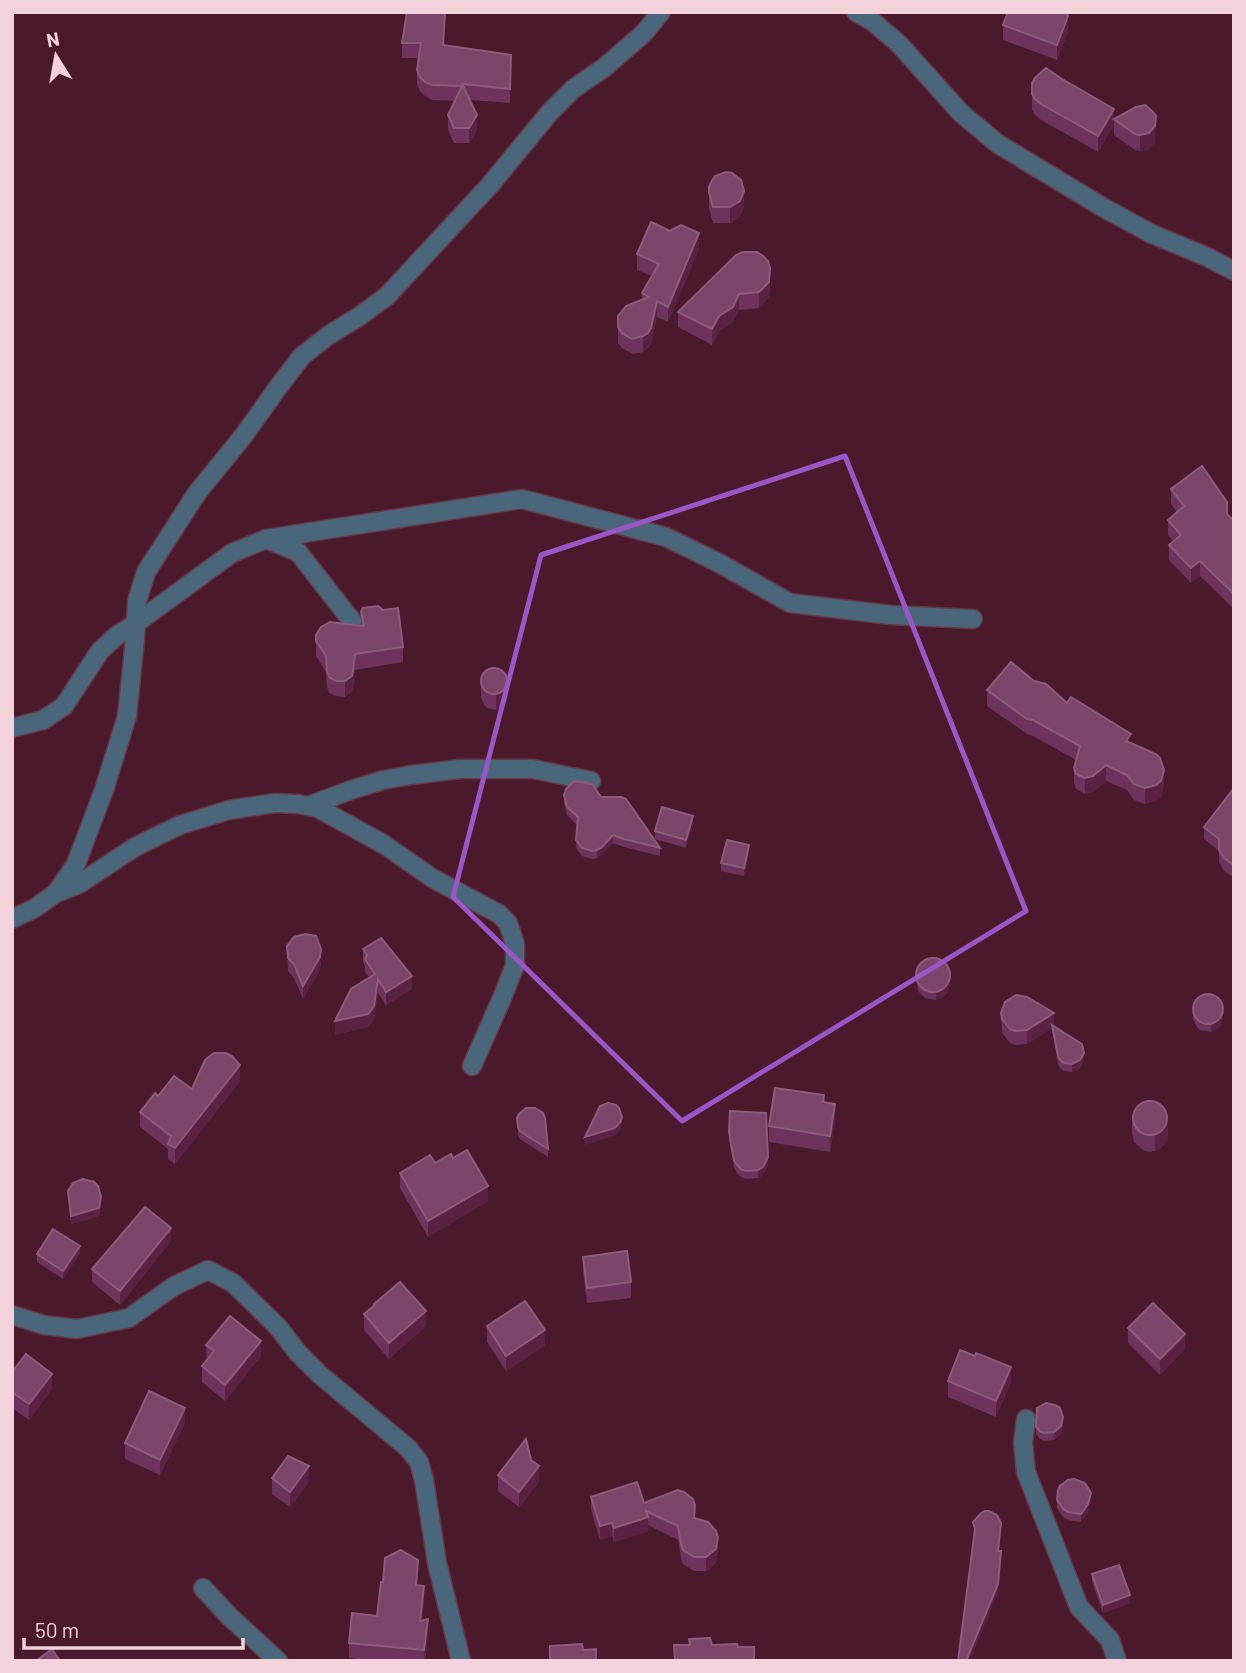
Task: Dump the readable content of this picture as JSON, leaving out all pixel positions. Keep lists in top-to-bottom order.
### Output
{
  "scale_bar": "50 m",
  "north": "top"
}
